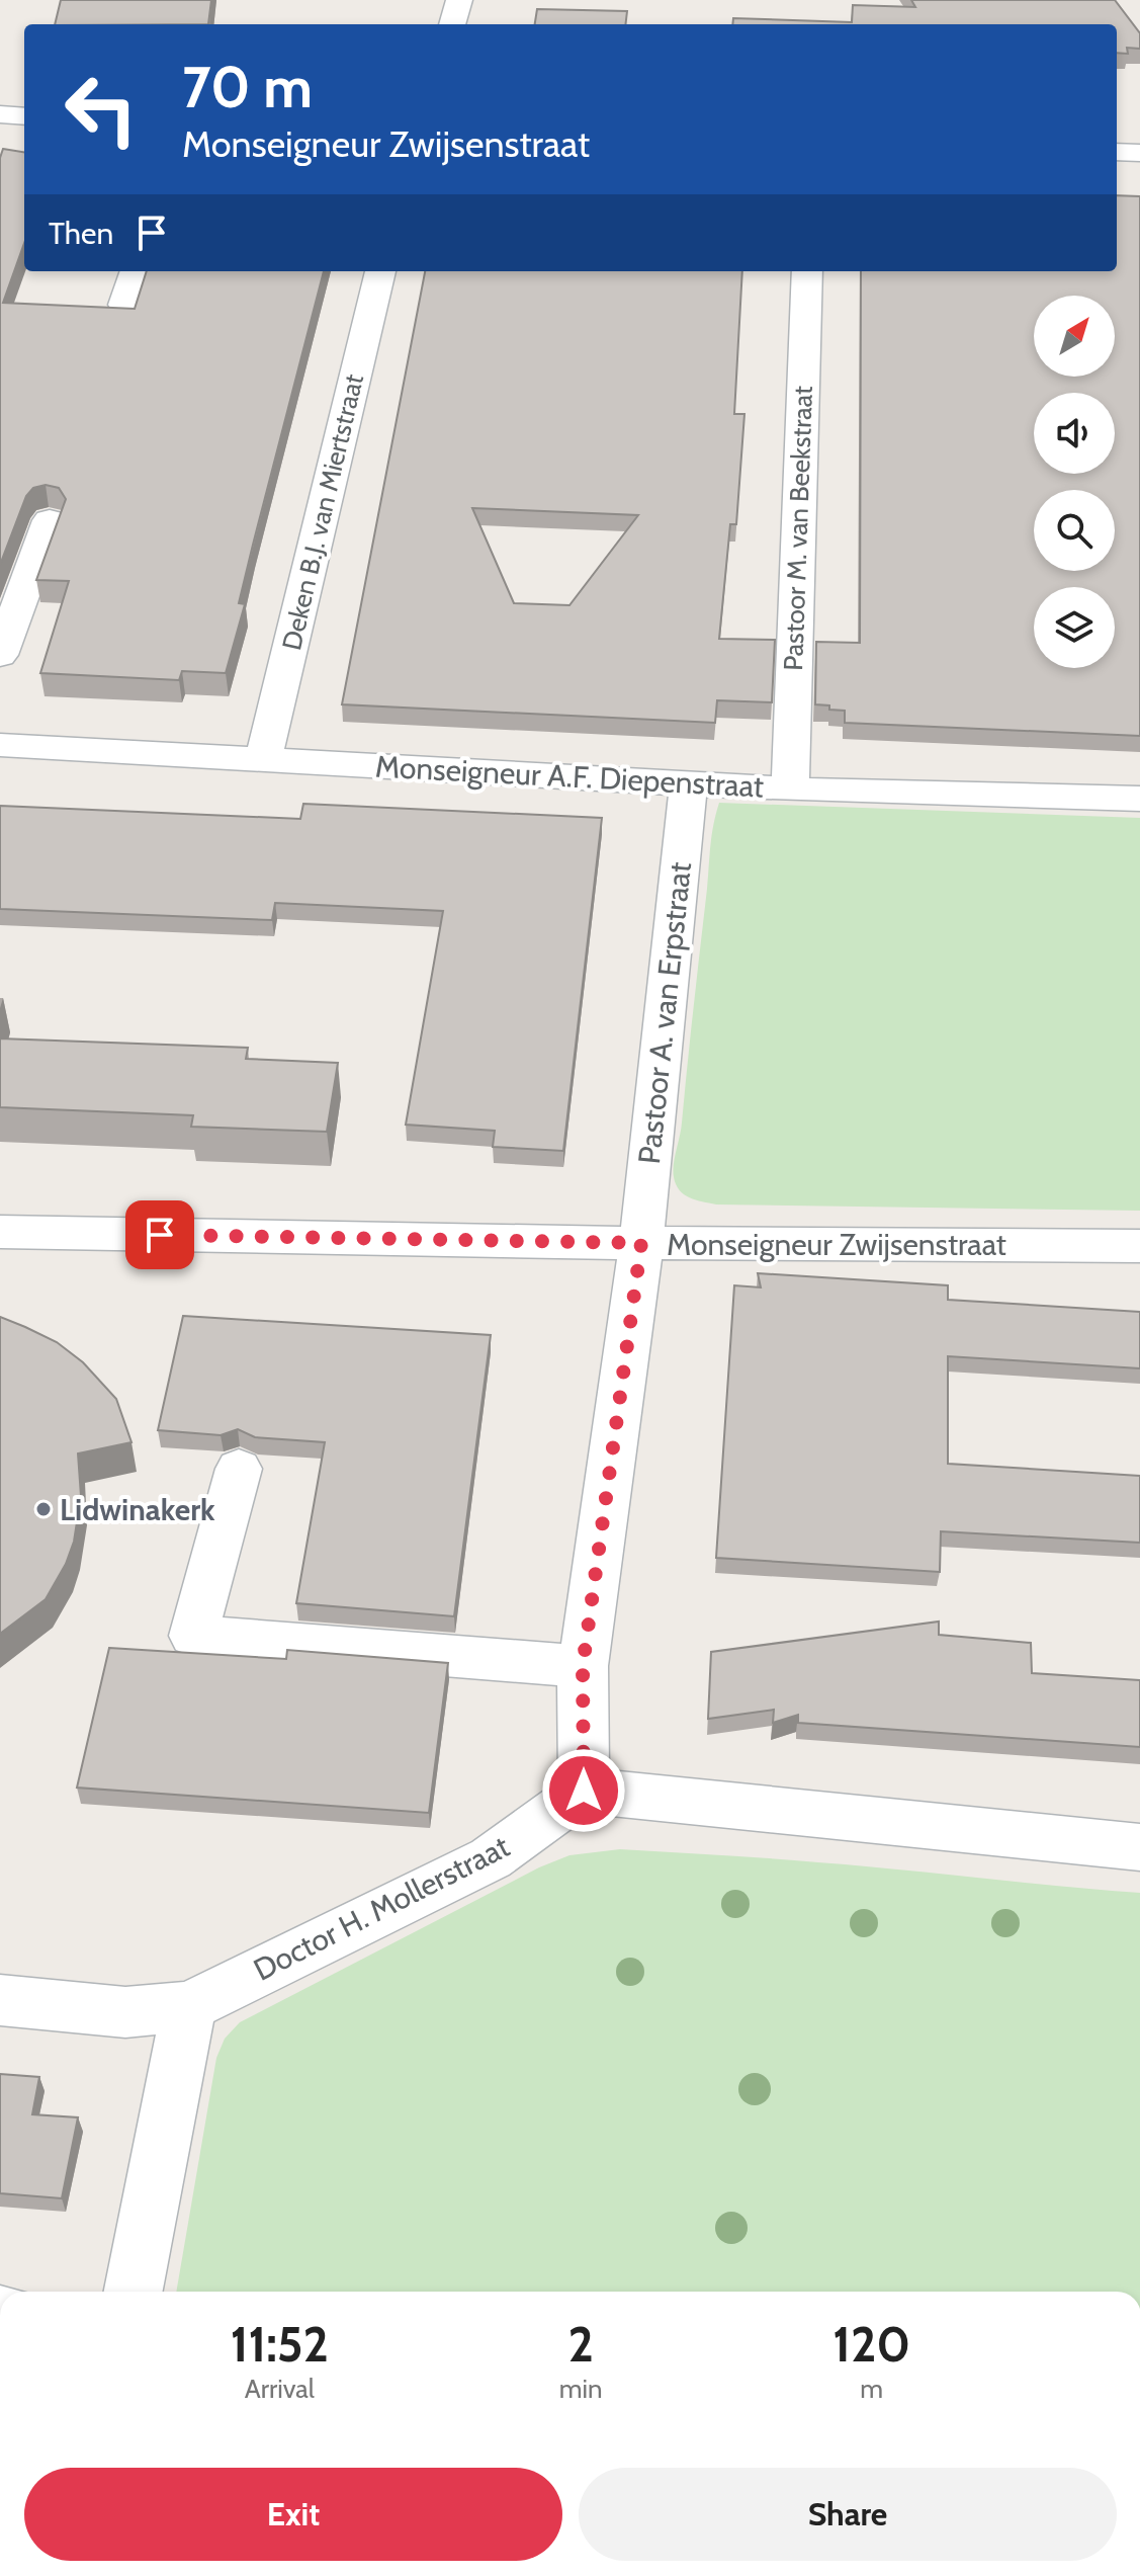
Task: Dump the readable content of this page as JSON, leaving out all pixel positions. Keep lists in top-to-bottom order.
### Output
{
  "streets": {
    "street": [
      "Deken B.J. van Miertstraat",
      "Pastoor M. van Beekstraat",
      "Monseigneur A.F. Diepenstraat",
      "Pastoor A. van Erpstraat",
      "Monseigneur Zwijsenstraat",
      "Doctor H. Mollerstraat"
    ]
  },
  "crossings": [
    ["Deken B.J. van Miertstraat", "Monseigneur A.F. Diepenstraat"],
    ["Pastoor M. van Beekstraat", "Monseigneur A.F. Diepenstraat"],
    ["Monseigneur A.F. Diepenstraat", "Pastoor A. van Erpstraat"],
    ["Pastoor A. van Erpstraat", "Monseigneur Zwijsenstraat"],
    ["Pastoor A. van Erpstraat", "Doctor H. Mollerstraat"]
  ],
  "places": ["Lidwinakerk"],
  "north": "top right",
  "page": {
    "turn": ["70 m", "Monseigneur Zwijsenstraat"],
    "then": "Then",
    "eta": [
      "11:52",
      "Arrival",
      "2",
      "min",
      "120",
      "m"
    ],
    "buttons": ["Exit", "Share"]
  }
}
